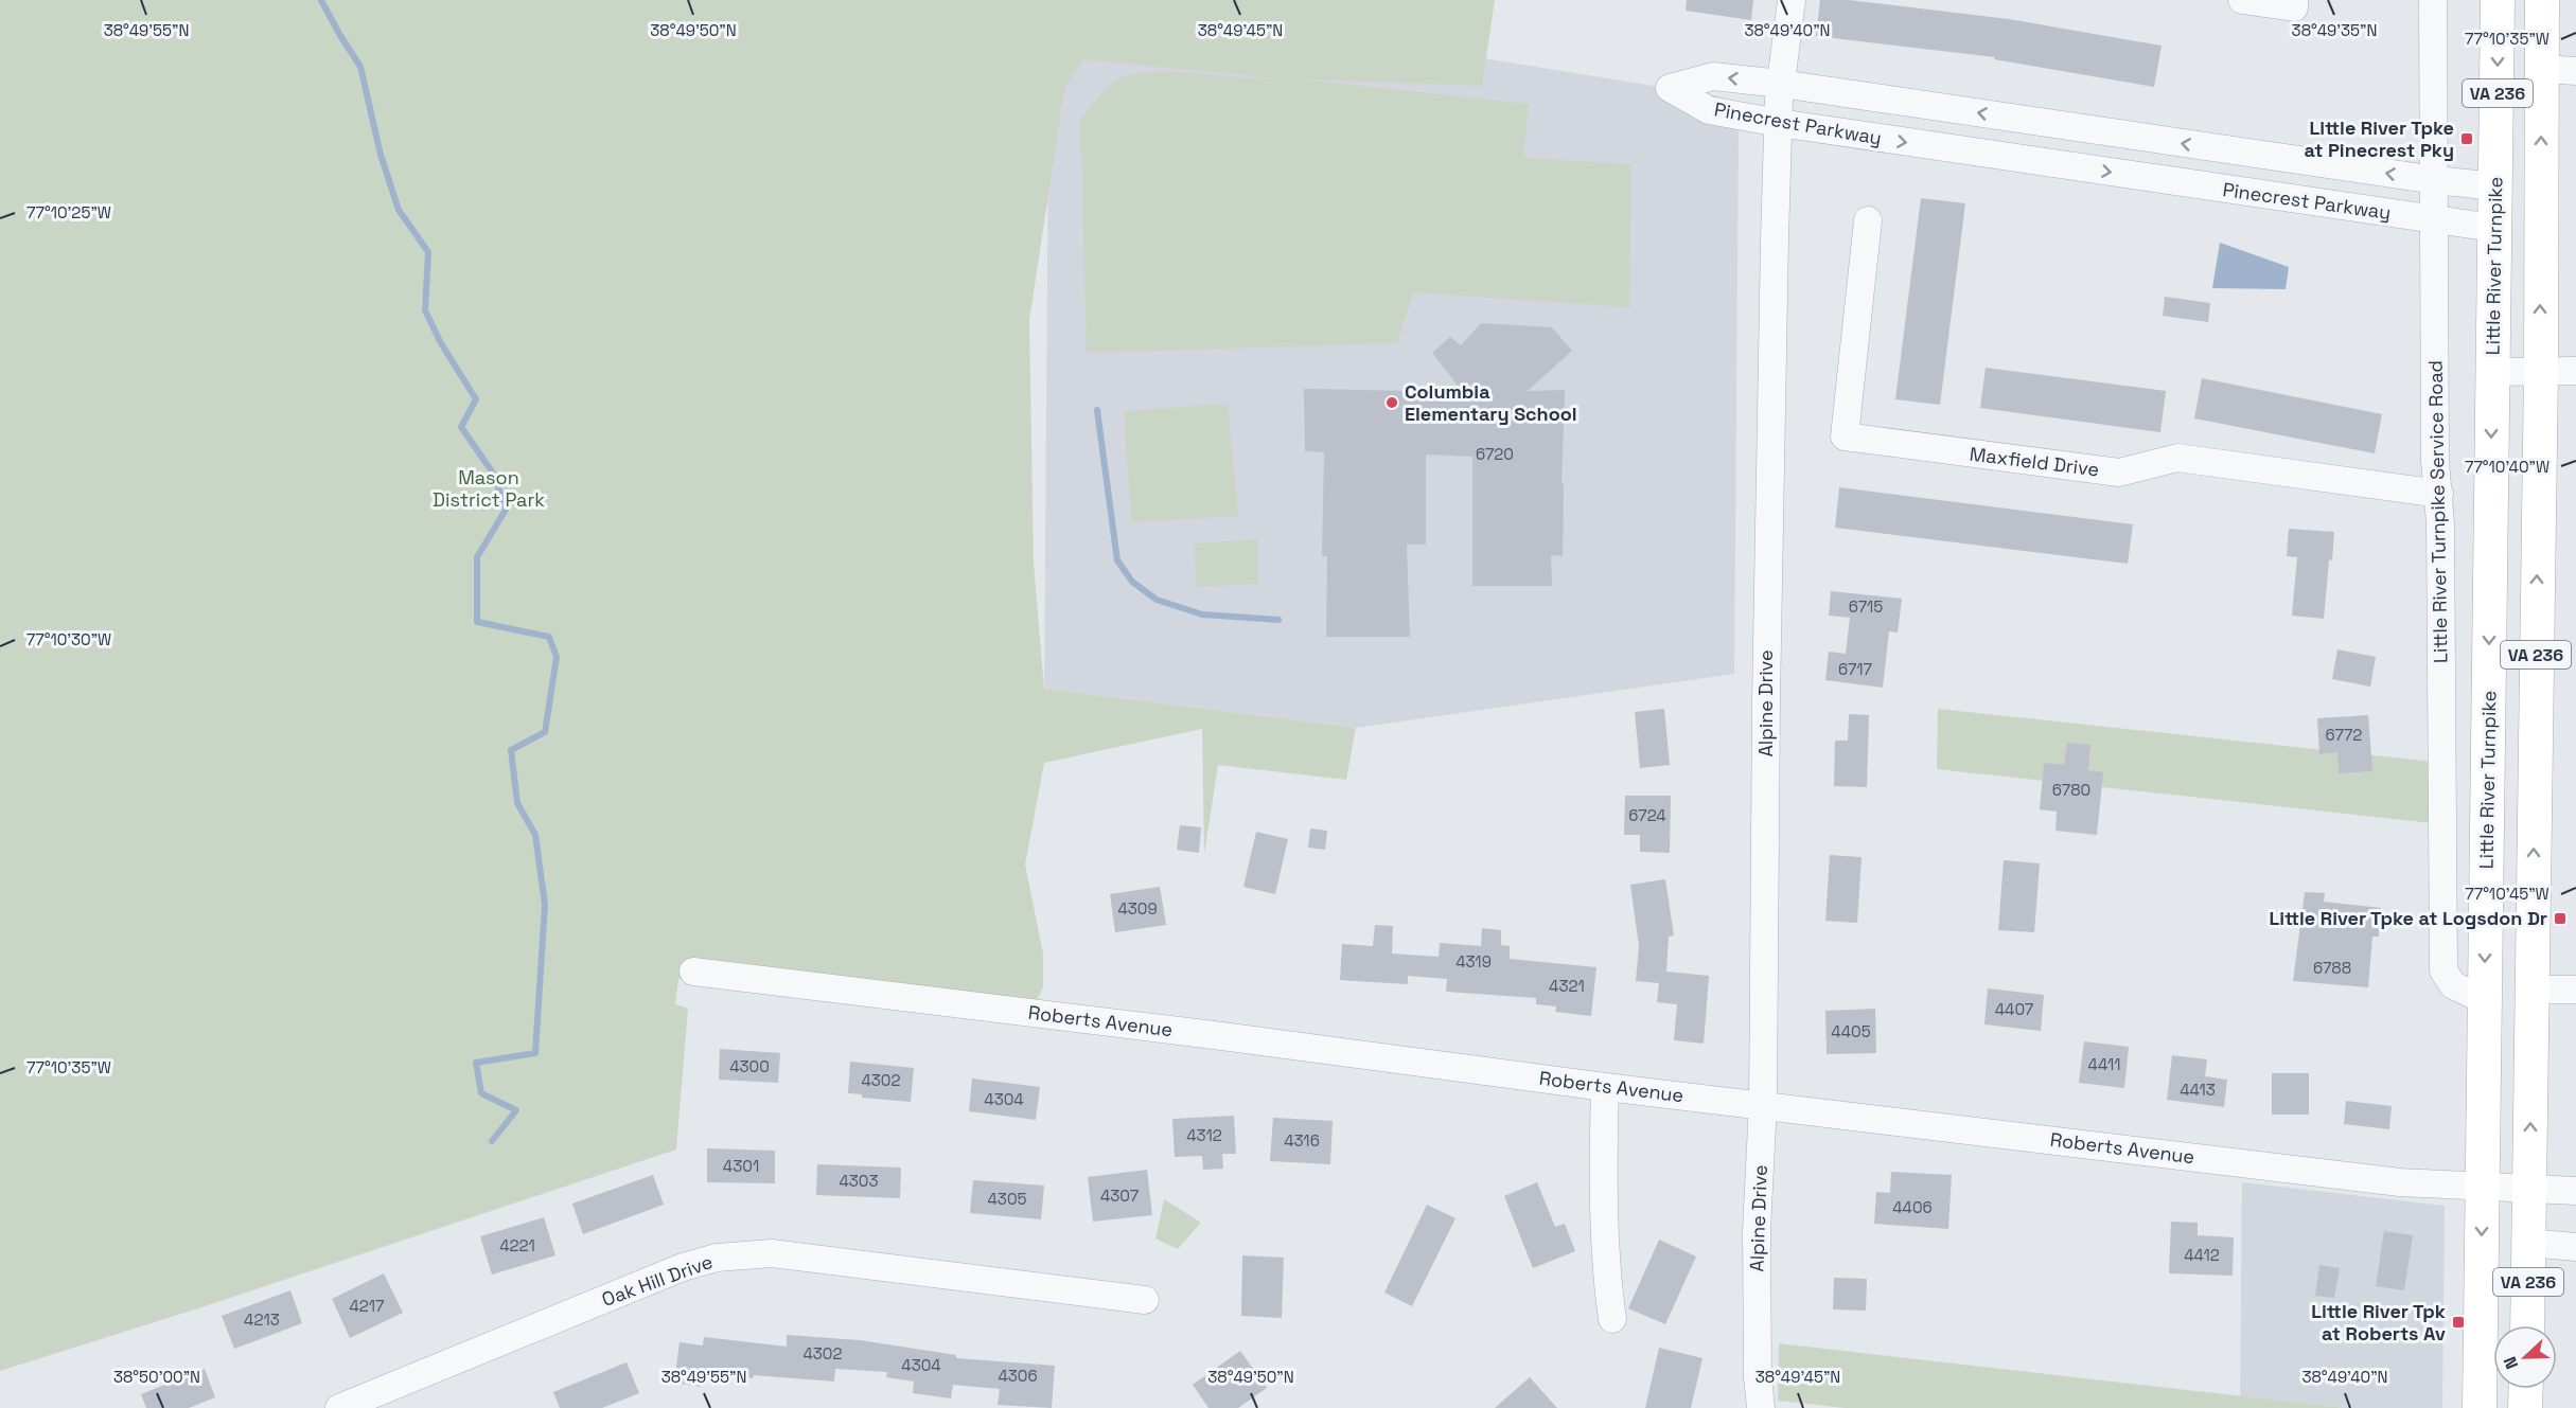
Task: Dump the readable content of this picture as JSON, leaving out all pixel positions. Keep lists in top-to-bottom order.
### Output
{
  "streets": {
    "main road": ["VA 236", "Little River Turnpike"],
    "street": [
      "Pinecrest Parkway",
      "Maxfield Drive",
      "Little River Turnpike Service Road",
      "Alpine Drive",
      "Roberts Avenue",
      "Oak Hill Drive"
    ]
  },
  "crossings": [
    ["VA 236", "Roberts Avenue"],
    ["Pinecrest Parkway", "Little River Turnpike"],
    ["Pinecrest Parkway", "Little River Turnpike Service Road"],
    ["Pinecrest Parkway", "Alpine Drive"],
    ["Little River Turnpike", "Little River Turnpike Service Road"],
    ["Little River Turnpike", "Roberts Avenue"],
    ["Maxfield Drive", "Little River Turnpike Service Road"],
    ["Alpine Drive", "Roberts Avenue"]
  ],
  "parks": ["Mason District Park"],
  "places": {
    "transit": ["Little River Tpke at Pinecrest Pky", "Little River Tpke at Logsdon Dr", "Little River Tpk at Roberts Av"],
    "other": ["Columbia Elementary School"]
  },
  "house_numbers": [
    "6720",
    "6715",
    "6717",
    "6772",
    "6780",
    "6724",
    "4309",
    "4319",
    "6788",
    "4321",
    "4407",
    "4405",
    "4411",
    "4300",
    "4302",
    "4413",
    "4304",
    "4312",
    "4316",
    "4301",
    "4303",
    "4307",
    "4305",
    "4406",
    "4221",
    "4412",
    "4217",
    "4213",
    "4302",
    "4304",
    "4306"
  ],
  "north": "left",
  "coordinates": [
    "38°49'55\"N",
    "38°49'50\"N",
    "38°49'45\"N",
    "38°49'40\"N",
    "38°49'35\"N",
    "77°10'35\"W",
    "77°10'25\"W",
    "77°10'40\"W",
    "77°10'30\"W",
    "77°10'45\"W",
    "38°50'00\"N"
  ]
}
